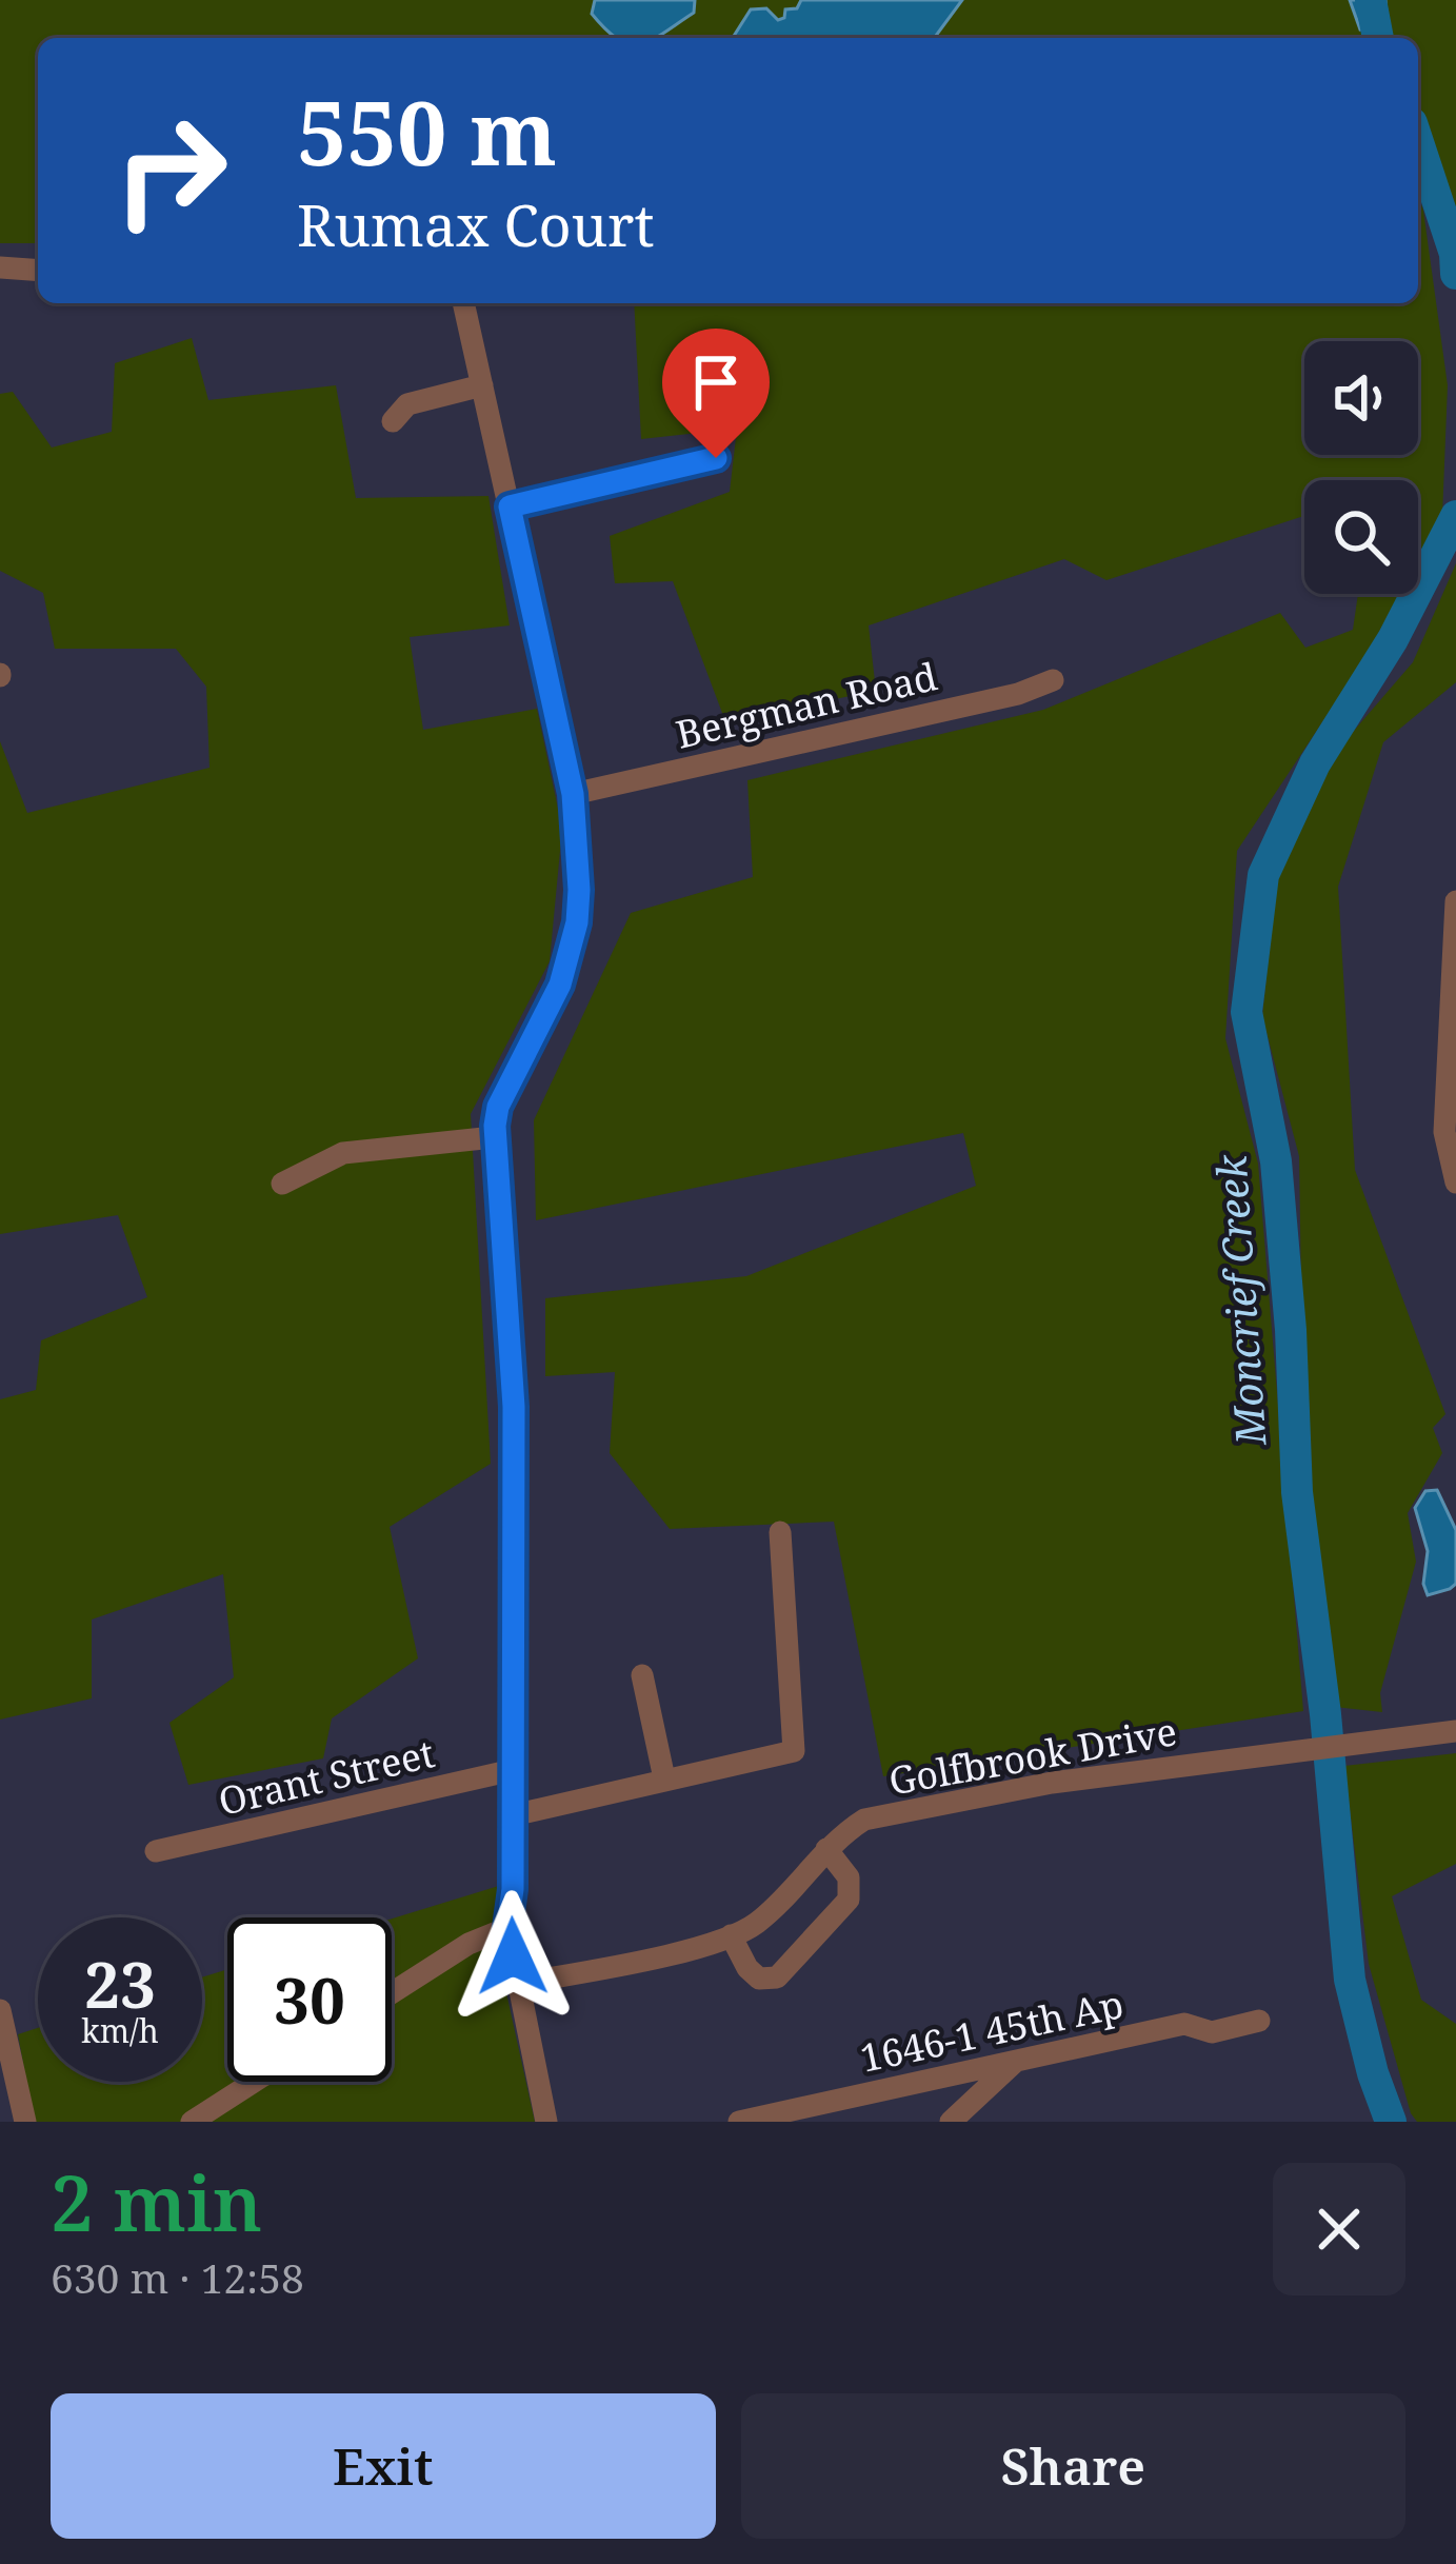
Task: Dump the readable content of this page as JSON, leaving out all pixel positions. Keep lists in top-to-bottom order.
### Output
{
  "streets": {
    "street": [
      "Bergman Road",
      "Golfbrook Drive",
      "Orant Street",
      "1646-1 45th Ap"
    ]
  },
  "water": ["Moncrief Creek"],
  "page": {
    "turn": ["550 m", "Rumax Court"],
    "speed": "23 km/h",
    "limit": "30",
    "heading": ["2 min", "630 m · 12:58"],
    "buttons": ["Exit", "Share"]
  }
}
